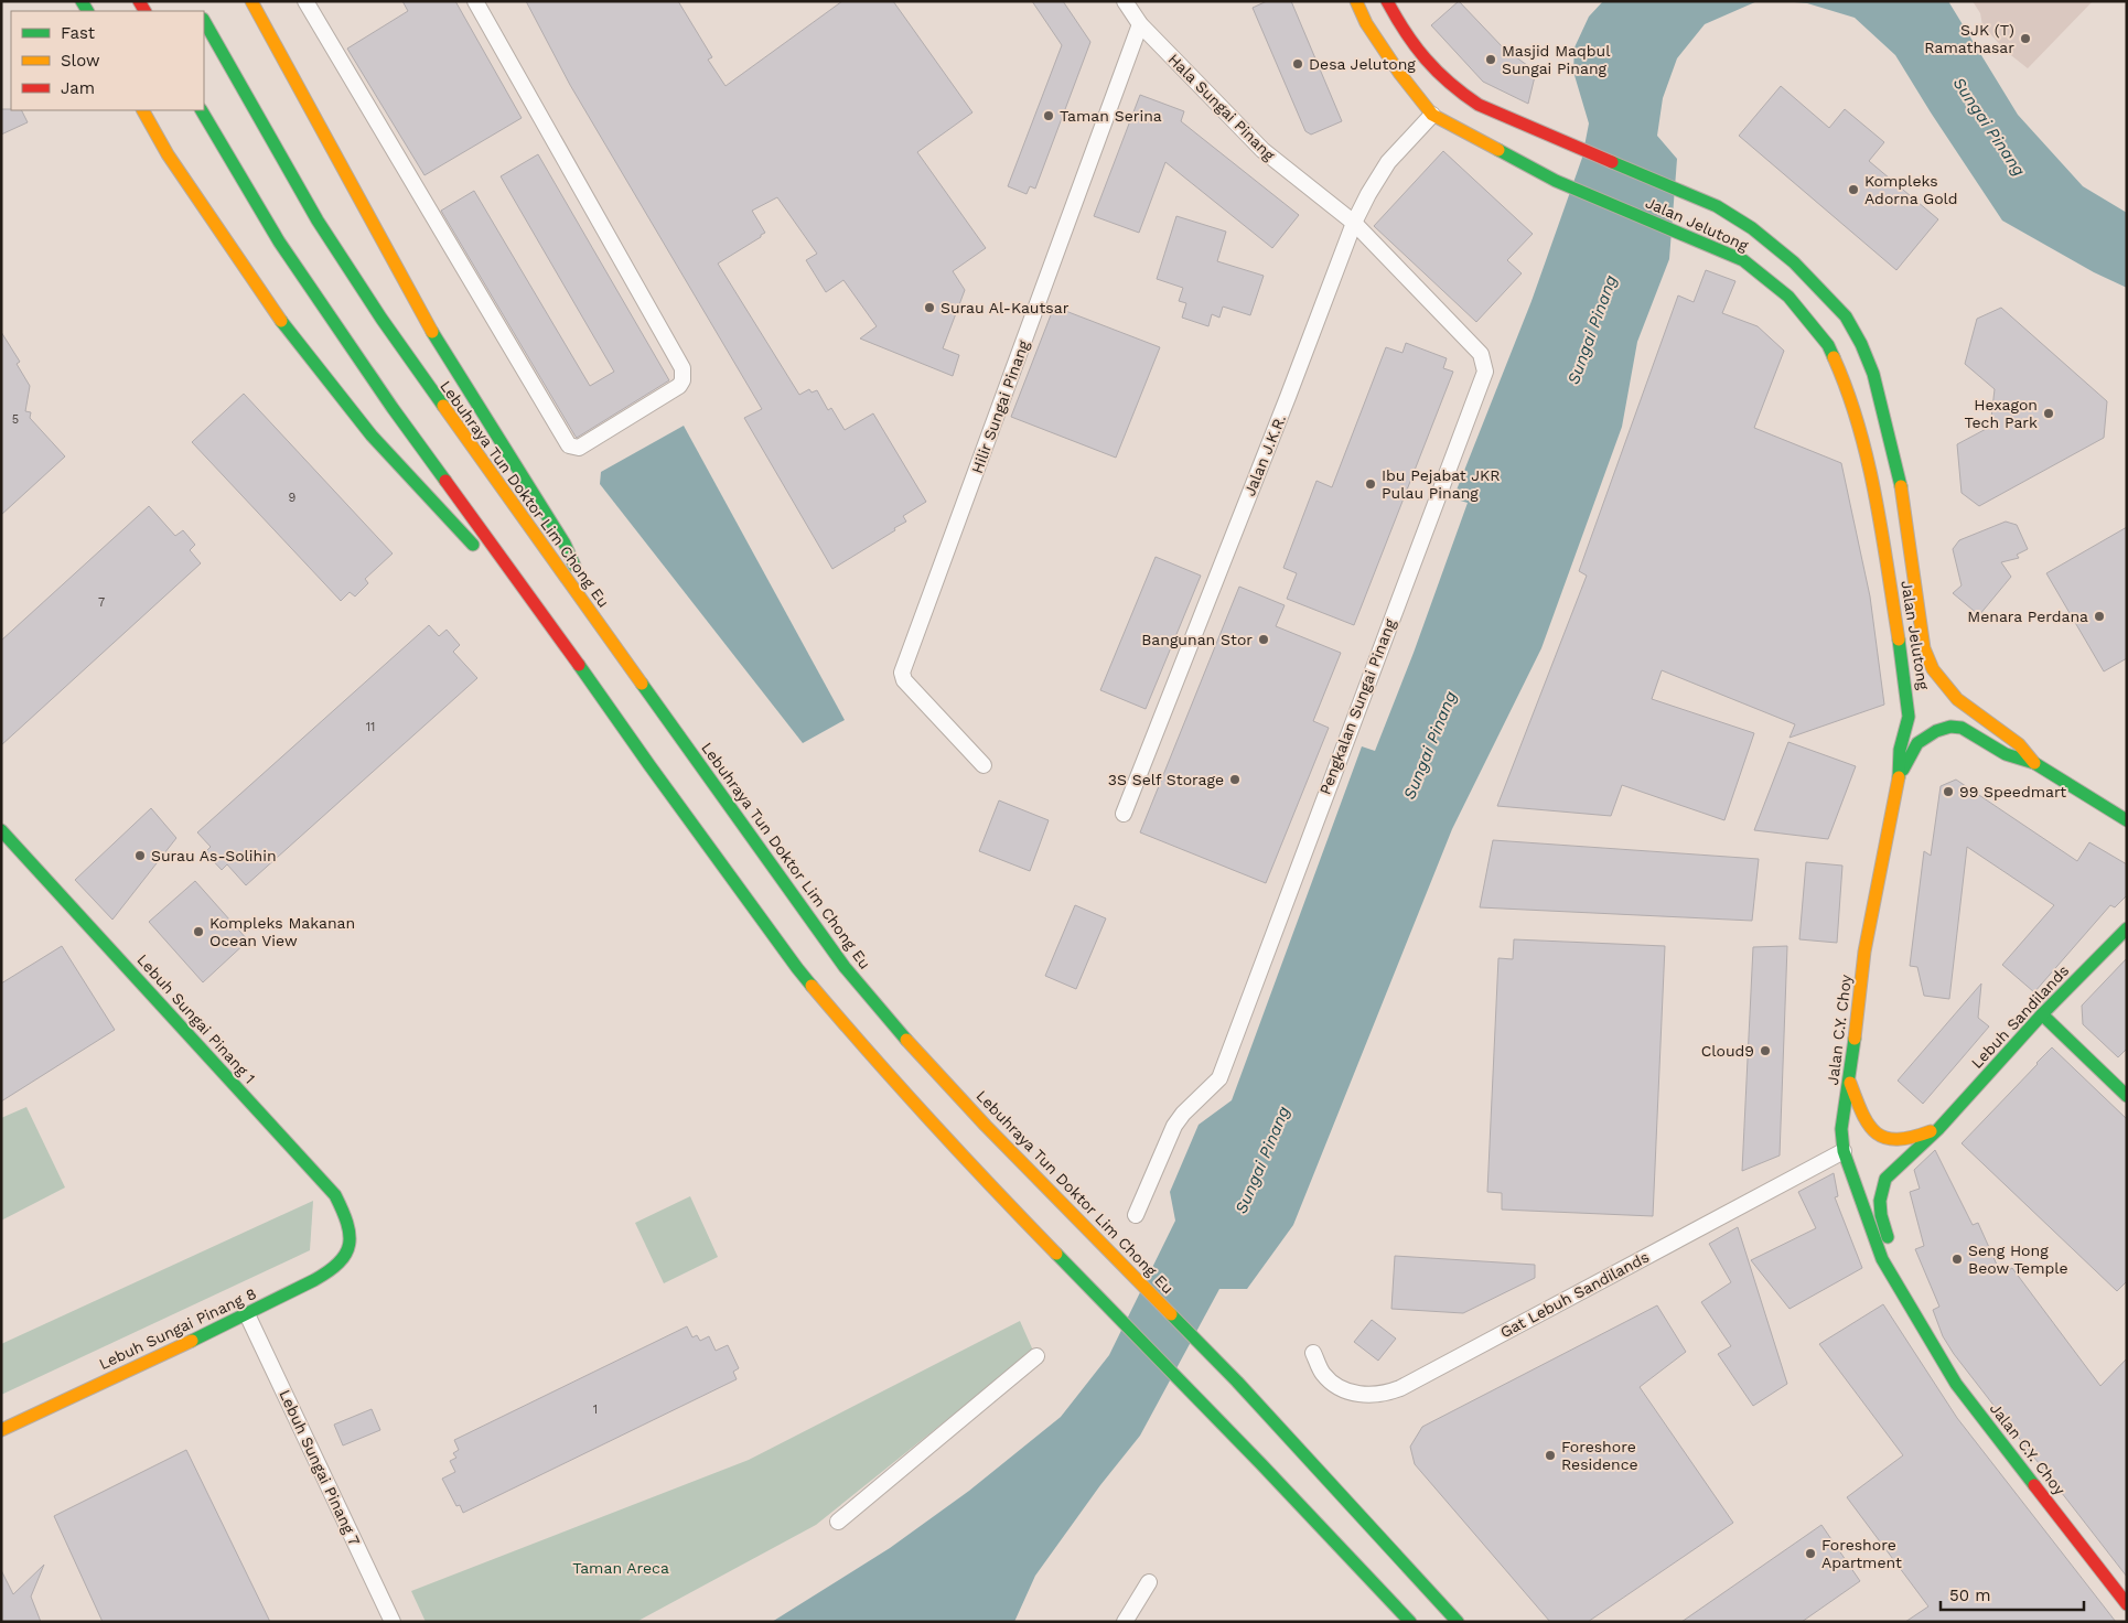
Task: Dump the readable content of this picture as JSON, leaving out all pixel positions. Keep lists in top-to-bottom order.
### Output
{
  "streets": {
    "main road": [
      "Jalan Jelutong",
      "Lebuhraya Tun Doktor Lim Chong Eu",
      "Lebuh Sandilands",
      "Lebuh Sungai Pinang 1",
      "Jalan C.Y. Choy",
      "Lebuh Sungai Pinang 8"
    ],
    "street": [
      "Hala Sungai Pinang",
      "Hilir Sungai Pinang",
      "Jalan J.K.R.",
      "Pengkalan Sungai Pinang",
      "Gat Lebuh Sandilands",
      "Lebuh Sungai Pinang 7"
    ]
  },
  "crossings": [
    ["Hala Sungai Pinang", "Hilir Sungai Pinang"],
    ["Hala Sungai Pinang", "Jalan J.K.R."],
    ["Hala Sungai Pinang", "Pengkalan Sungai Pinang"],
    ["Jalan Jelutong", "Jalan J.K.R."],
    ["Jalan Jelutong", "Jalan C.Y. Choy"],
    ["Jalan J.K.R.", "Pengkalan Sungai Pinang"],
    ["Lebuh Sandilands", "Jalan C.Y. Choy"],
    ["Lebuh Sungai Pinang 1", "Lebuh Sungai Pinang 8"],
    ["Jalan C.Y. Choy", "Gat Lebuh Sandilands"],
    ["Lebuh Sungai Pinang 8", "Lebuh Sungai Pinang 7"]
  ],
  "water": ["Sungai Pinang"],
  "parks": ["Taman Areca"],
  "places": [
    "SJK (T) Ramathasar",
    "Masjid Maqbul Sungai Pinang",
    "Desa Jelutong",
    "Taman Serina",
    "Kompleks Adorna Gold",
    "Surau Al-Kautsar",
    "Hexagon Tech Park",
    "Ibu Pejabat JKR Pulau Pinang",
    "Menara Perdana",
    "Bangunan Stor",
    "3S Self Storage",
    "99 Speedmart",
    "Surau As-Solihin",
    "Kompleks Makanan Ocean View",
    "Cloud9",
    "Seng Hong Beow Temple",
    "Foreshore Residence",
    "Foreshore Apartment"
  ],
  "house_numbers": [
    "5",
    "9",
    "7",
    "11",
    "1"
  ],
  "legend": ["Fast", "Slow", "Jam"],
  "scale_bar": "50 m"
}
